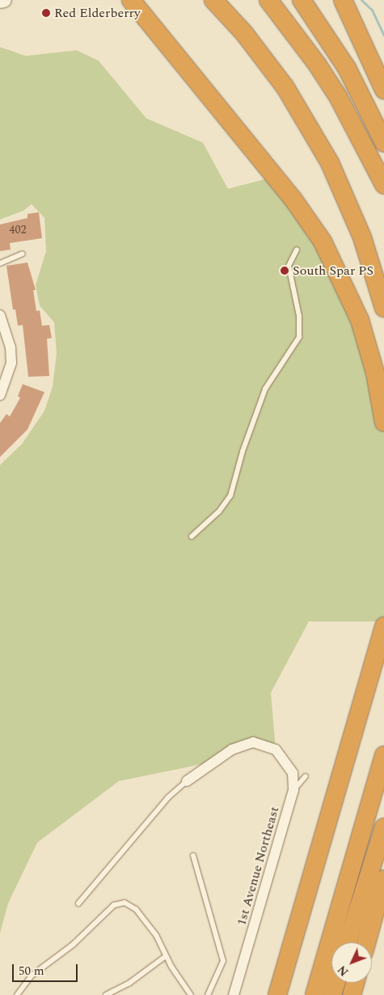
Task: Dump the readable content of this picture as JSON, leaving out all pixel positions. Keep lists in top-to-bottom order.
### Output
{
  "streets": {
    "street": ["1st Avenue Northeast"]
  },
  "places": ["Red Elderberry", "South Spar PS"],
  "house_numbers": ["402"],
  "scale_bar": "50 m",
  "north": "bottom left"
}
